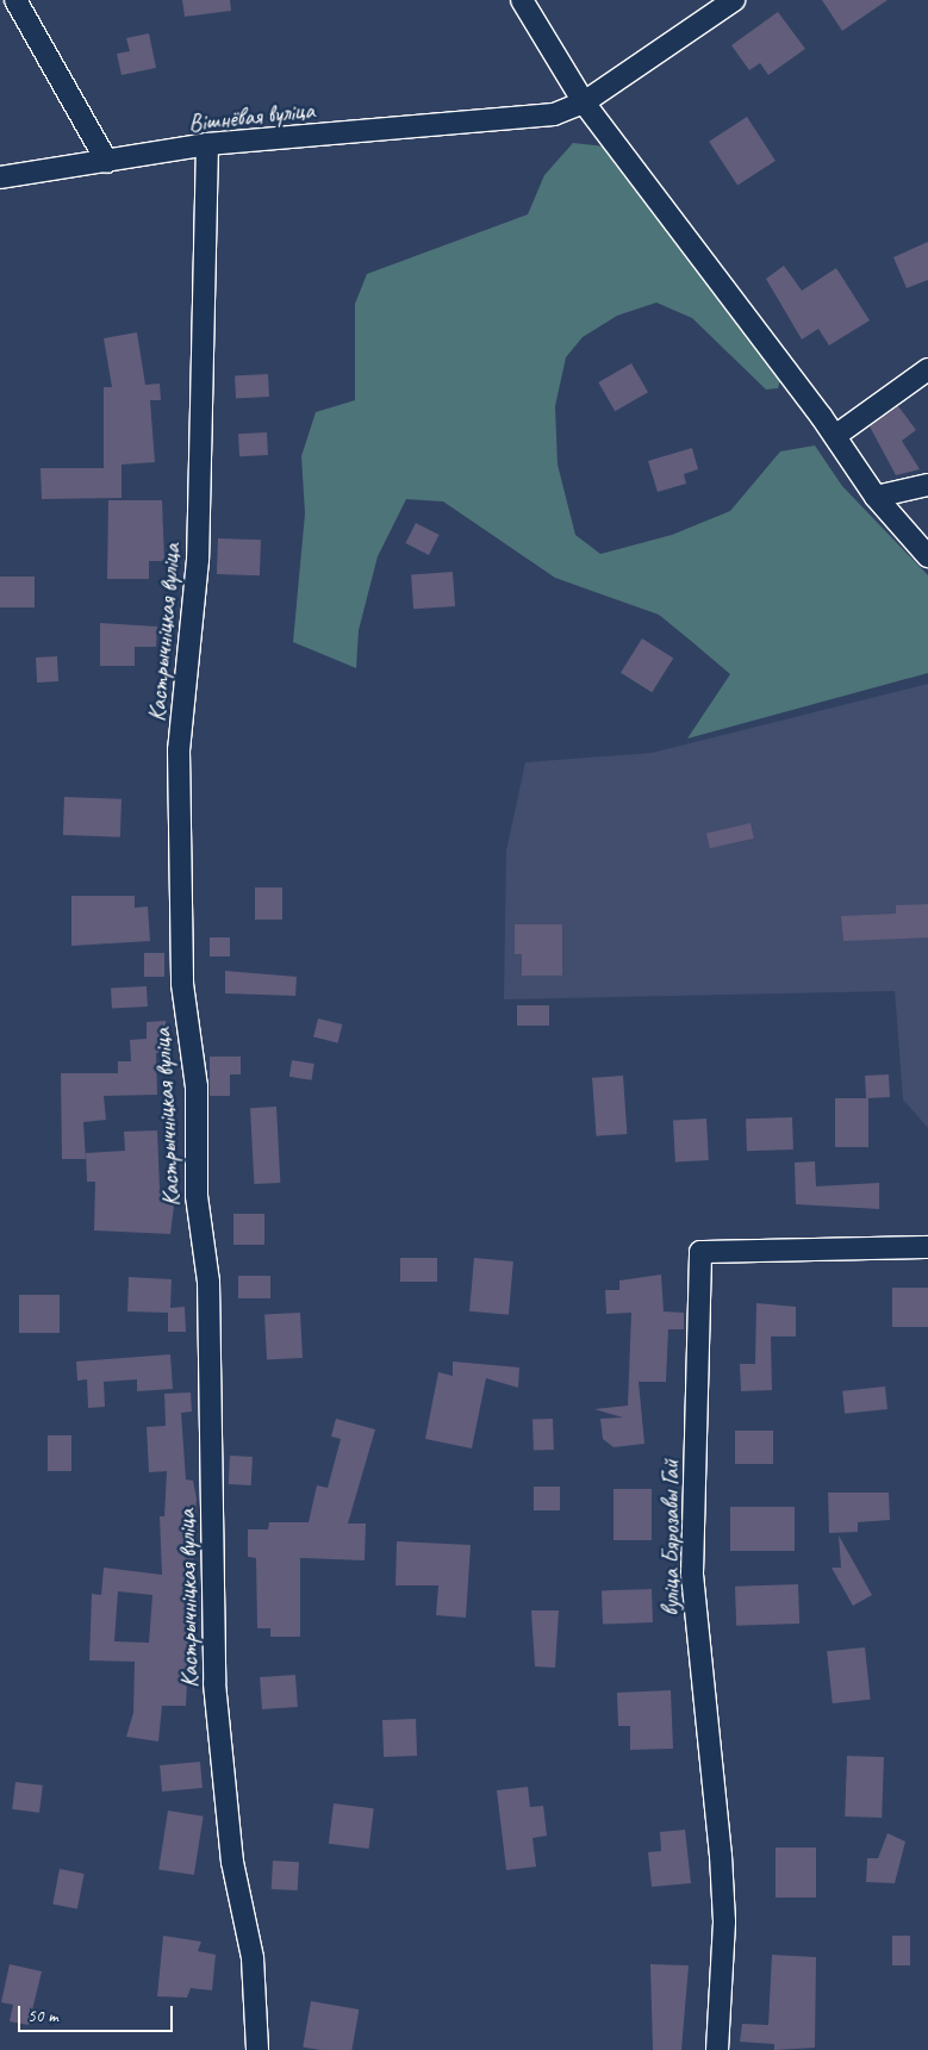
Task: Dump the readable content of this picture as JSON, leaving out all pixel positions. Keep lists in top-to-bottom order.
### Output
{
  "streets": {
    "street": ["Вішнёвая вуліца", "Кастрычніцкая вуліца", "вуліца Бярозавы Гай"]
  },
  "crossings": [
    ["Вішнёвая вуліца", "Кастрычніцкая вуліца"]
  ],
  "scale_bar": "50 m"
}
